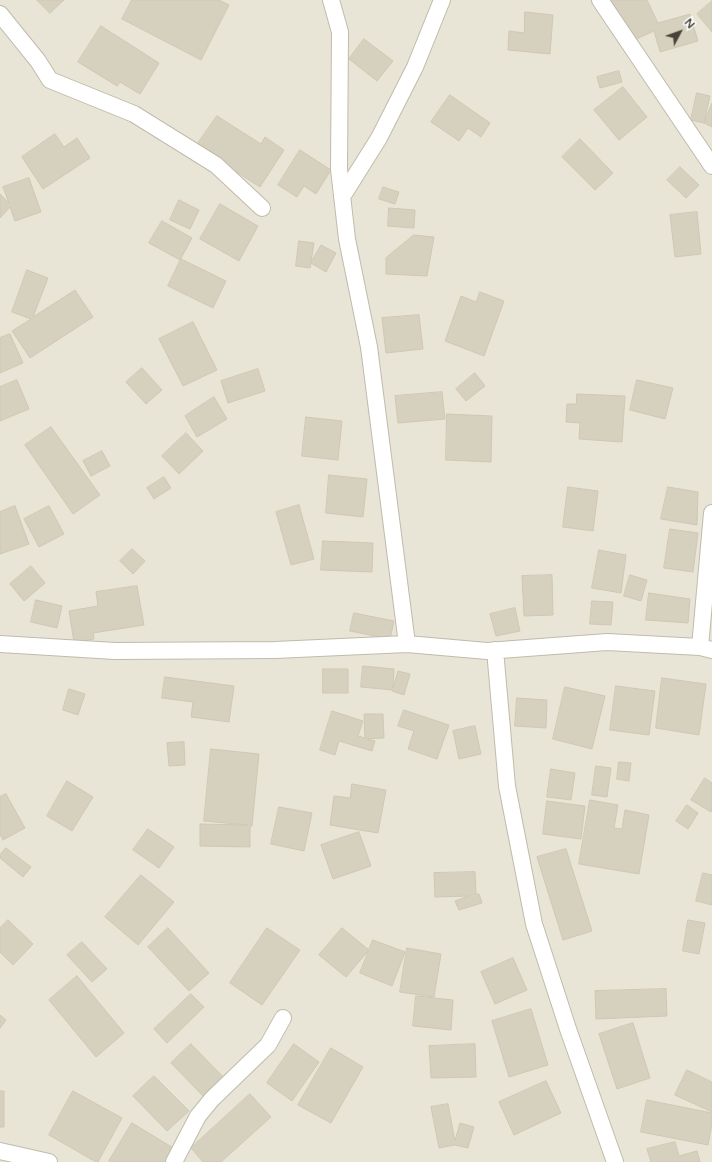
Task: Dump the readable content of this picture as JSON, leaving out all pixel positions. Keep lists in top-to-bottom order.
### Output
{
  "north": "top right"
}
